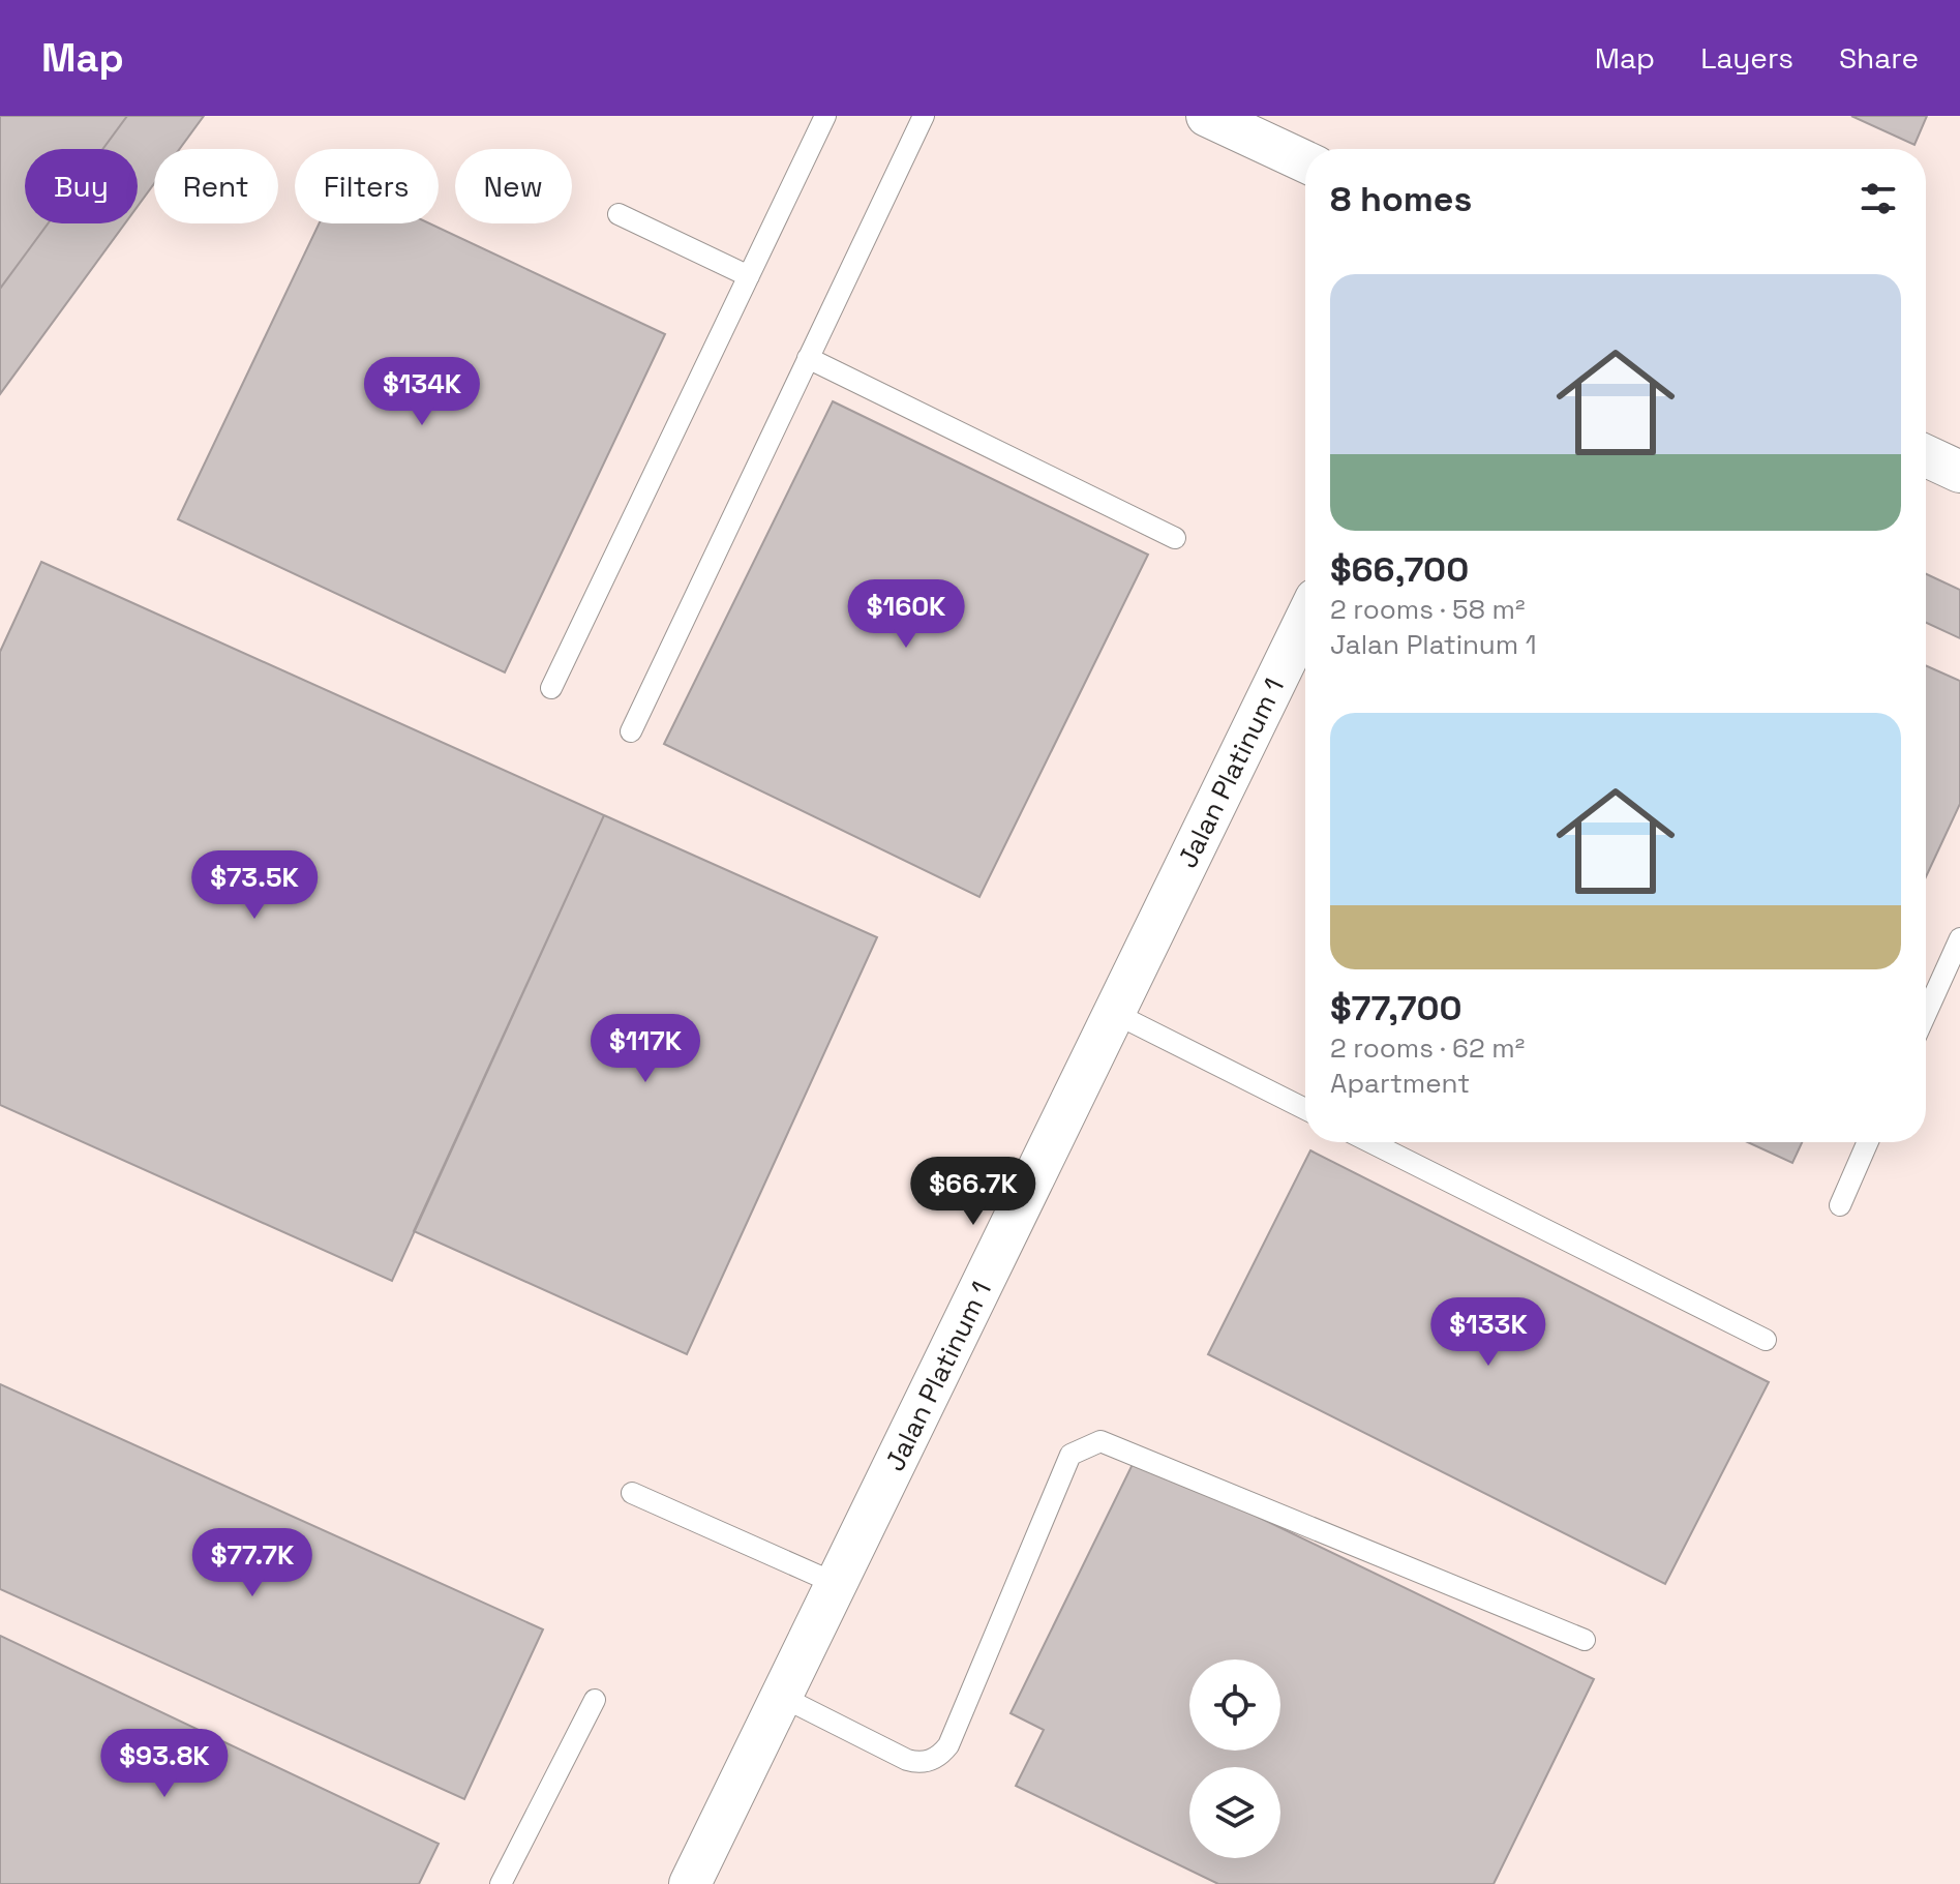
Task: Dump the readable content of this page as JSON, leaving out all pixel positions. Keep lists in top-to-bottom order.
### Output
{
  "streets": {
    "street": ["Jalan Platinum 1"]
  },
  "page": {
    "header": "Map",
    "nav": ["Map", "Layers", "Share"],
    "chip": [
      "Buy",
      "Rent",
      "Filters",
      "New"
    ],
    "heading": "8 homes",
    "list": [
      {
        "name": "$66,700",
        "note": "2 rooms · 58 m² · Jalan Platinum 1"
      },
      {
        "name": "$77,700",
        "note": "2 rooms · 62 m² · Apartment"
      }
    ],
    "price": [
      "$134K",
      "$160K",
      "$73.5K",
      "$117K",
      "$66.7K",
      "$133K",
      "$77.7K",
      "$93.8K"
    ]
  }
}
